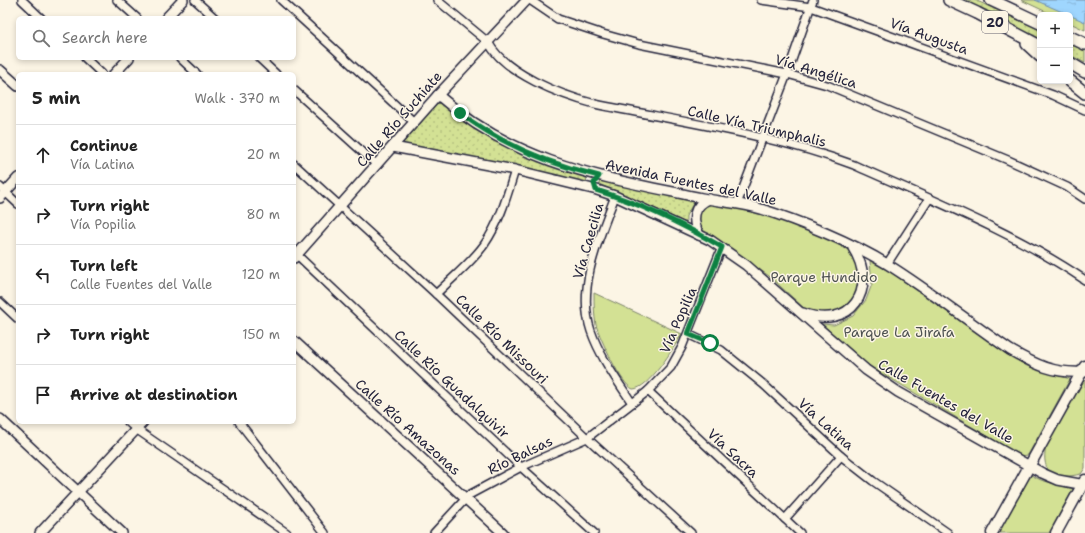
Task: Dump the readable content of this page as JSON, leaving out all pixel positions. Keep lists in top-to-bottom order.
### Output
{
  "streets": {
    "main road": ["20"],
    "street": [
      "Vía Augusta",
      "Vía Angélica",
      "Calle Río Suchiate",
      "Calle Vía Triumphalis",
      "Avenida Fuentes del Valle",
      "Vía Caecilia",
      "Vía Popilia",
      "Calle Río Missouri",
      "Calle Río Guadalquivir",
      "Calle Fuentes del Valle",
      "Vía Latina",
      "Calle Río Amazonas",
      "Vía Sacra",
      "Río Balsas"
    ]
  },
  "crossings": [
    ["Calle Río Suchiate", "Calle Vía Triumphalis"],
    ["Calle Río Suchiate", "Avenida Fuentes del Valle"],
    ["Calle Río Suchiate", "Calle Río Missouri"],
    ["Calle Río Suchiate", "Calle Fuentes del Valle"],
    ["Vía Caecilia", "Vía Popilia"],
    ["Vía Caecilia", "Calle Fuentes del Valle"],
    ["Vía Popilia", "Calle Río Missouri"],
    ["Vía Popilia", "Calle Fuentes del Valle"],
    ["Vía Popilia", "Vía Latina"],
    ["Vía Popilia", "Vía Sacra"],
    ["Vía Popilia", "Río Balsas"],
    ["Calle Río Missouri", "Río Balsas"],
    ["Calle Río Guadalquivir", "Río Balsas"],
    ["Calle Río Amazonas", "Río Balsas"]
  ],
  "parks": ["Parque Hundido", "Parque La Jirafa"],
  "page": {
    "map_buttons": ["+", "−"],
    "search": "Search here",
    "heading": ["5 min", "Walk · 370 m"],
    "list": [
      ["Continue", "Vía Latina", "20 m"],
      ["Turn right", "Vía Popilia", "80 m"],
      ["Turn left", "Calle Fuentes del Valle", "120 m"],
      ["Turn right", "150 m"],
      "Arrive at destination"
    ]
  }
}
